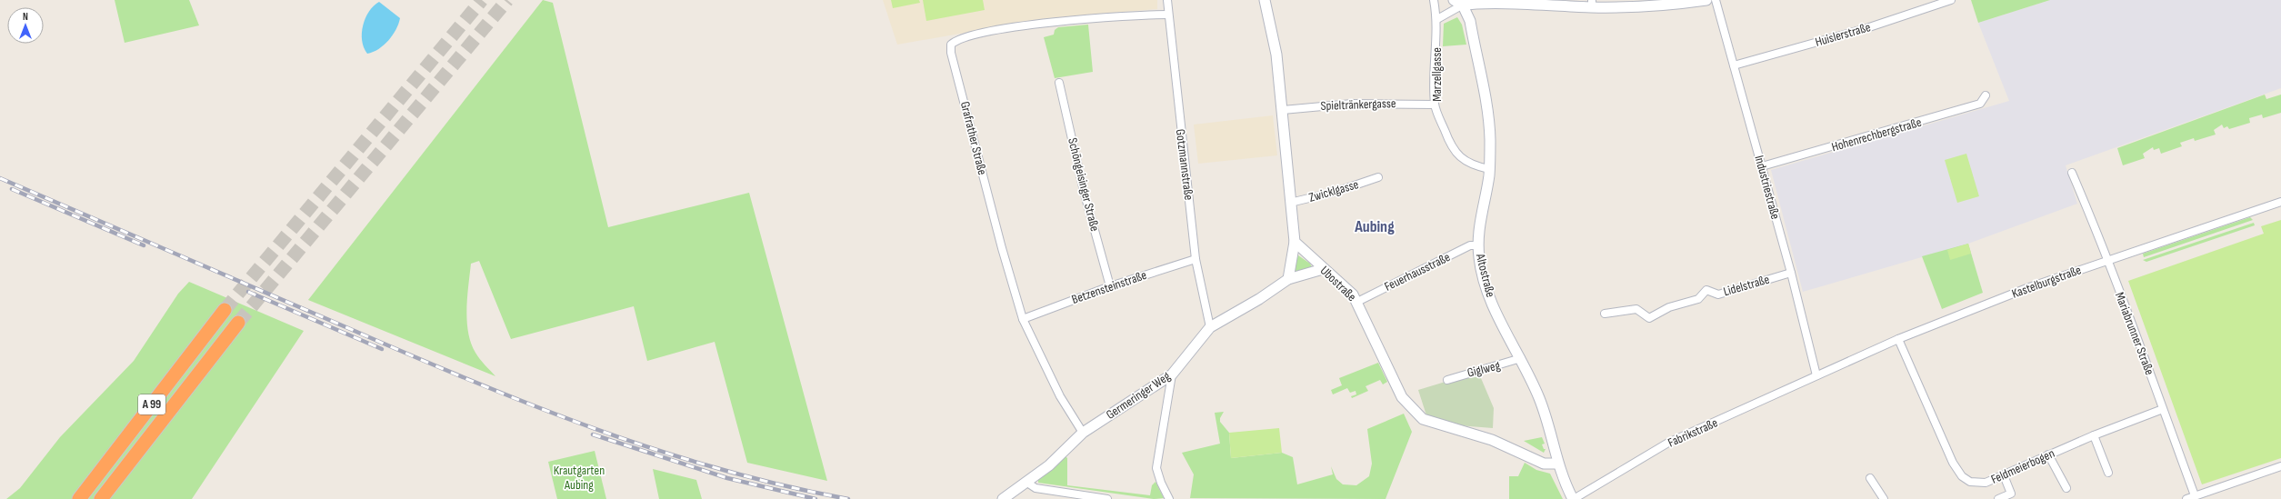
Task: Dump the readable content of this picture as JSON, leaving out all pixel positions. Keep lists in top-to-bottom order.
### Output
{
  "streets": {
    "highway": ["A 99"],
    "street": [
      "Huislerstraße",
      "Marzellgasse",
      "Spieltränkergasse",
      "Hohenrechbergstraße",
      "Grafrather Straße",
      "Gotzmannstraße",
      "Schöngeisinger Straße",
      "Industriestraße",
      "Zwicklgasse",
      "Feuerhausstraße",
      "Altostraße",
      "Kastelburgstraße",
      "Ubostraße",
      "Lidelstraße",
      "Betzensteinstraße",
      "Mariabrunner Straße",
      "Giglweg",
      "Germeringer Weg",
      "Fabrikstraße",
      "Feldmeierbogen"
    ]
  },
  "crossings": [
    ["Huislerstraße", "Industriestraße"],
    ["Marzellgasse", "Spieltränkergasse"],
    ["Marzellgasse", "Altostraße"],
    ["Hohenrechbergstraße", "Industriestraße"],
    ["Grafrather Straße", "Gotzmannstraße"],
    ["Grafrather Straße", "Betzensteinstraße"],
    ["Grafrather Straße", "Germeringer Weg"],
    ["Gotzmannstraße", "Betzensteinstraße"],
    ["Gotzmannstraße", "Germeringer Weg"],
    ["Schöngeisinger Straße", "Betzensteinstraße"],
    ["Industriestraße", "Kastelburgstraße"],
    ["Industriestraße", "Lidelstraße"],
    ["Industriestraße", "Fabrikstraße"],
    ["Feuerhausstraße", "Altostraße"],
    ["Feuerhausstraße", "Ubostraße"],
    ["Altostraße", "Ubostraße"],
    ["Altostraße", "Giglweg"],
    ["Altostraße", "Fabrikstraße"],
    ["Kastelburgstraße", "Mariabrunner Straße"],
    ["Kastelburgstraße", "Fabrikstraße"],
    ["Kastelburgstraße", "Feldmeierbogen"],
    ["Ubostraße", "Germeringer Weg"],
    ["Mariabrunner Straße", "Feldmeierbogen"]
  ],
  "districts": ["Aubing"],
  "parks": ["Krautgarten Aubing"],
  "north": "top"
}
